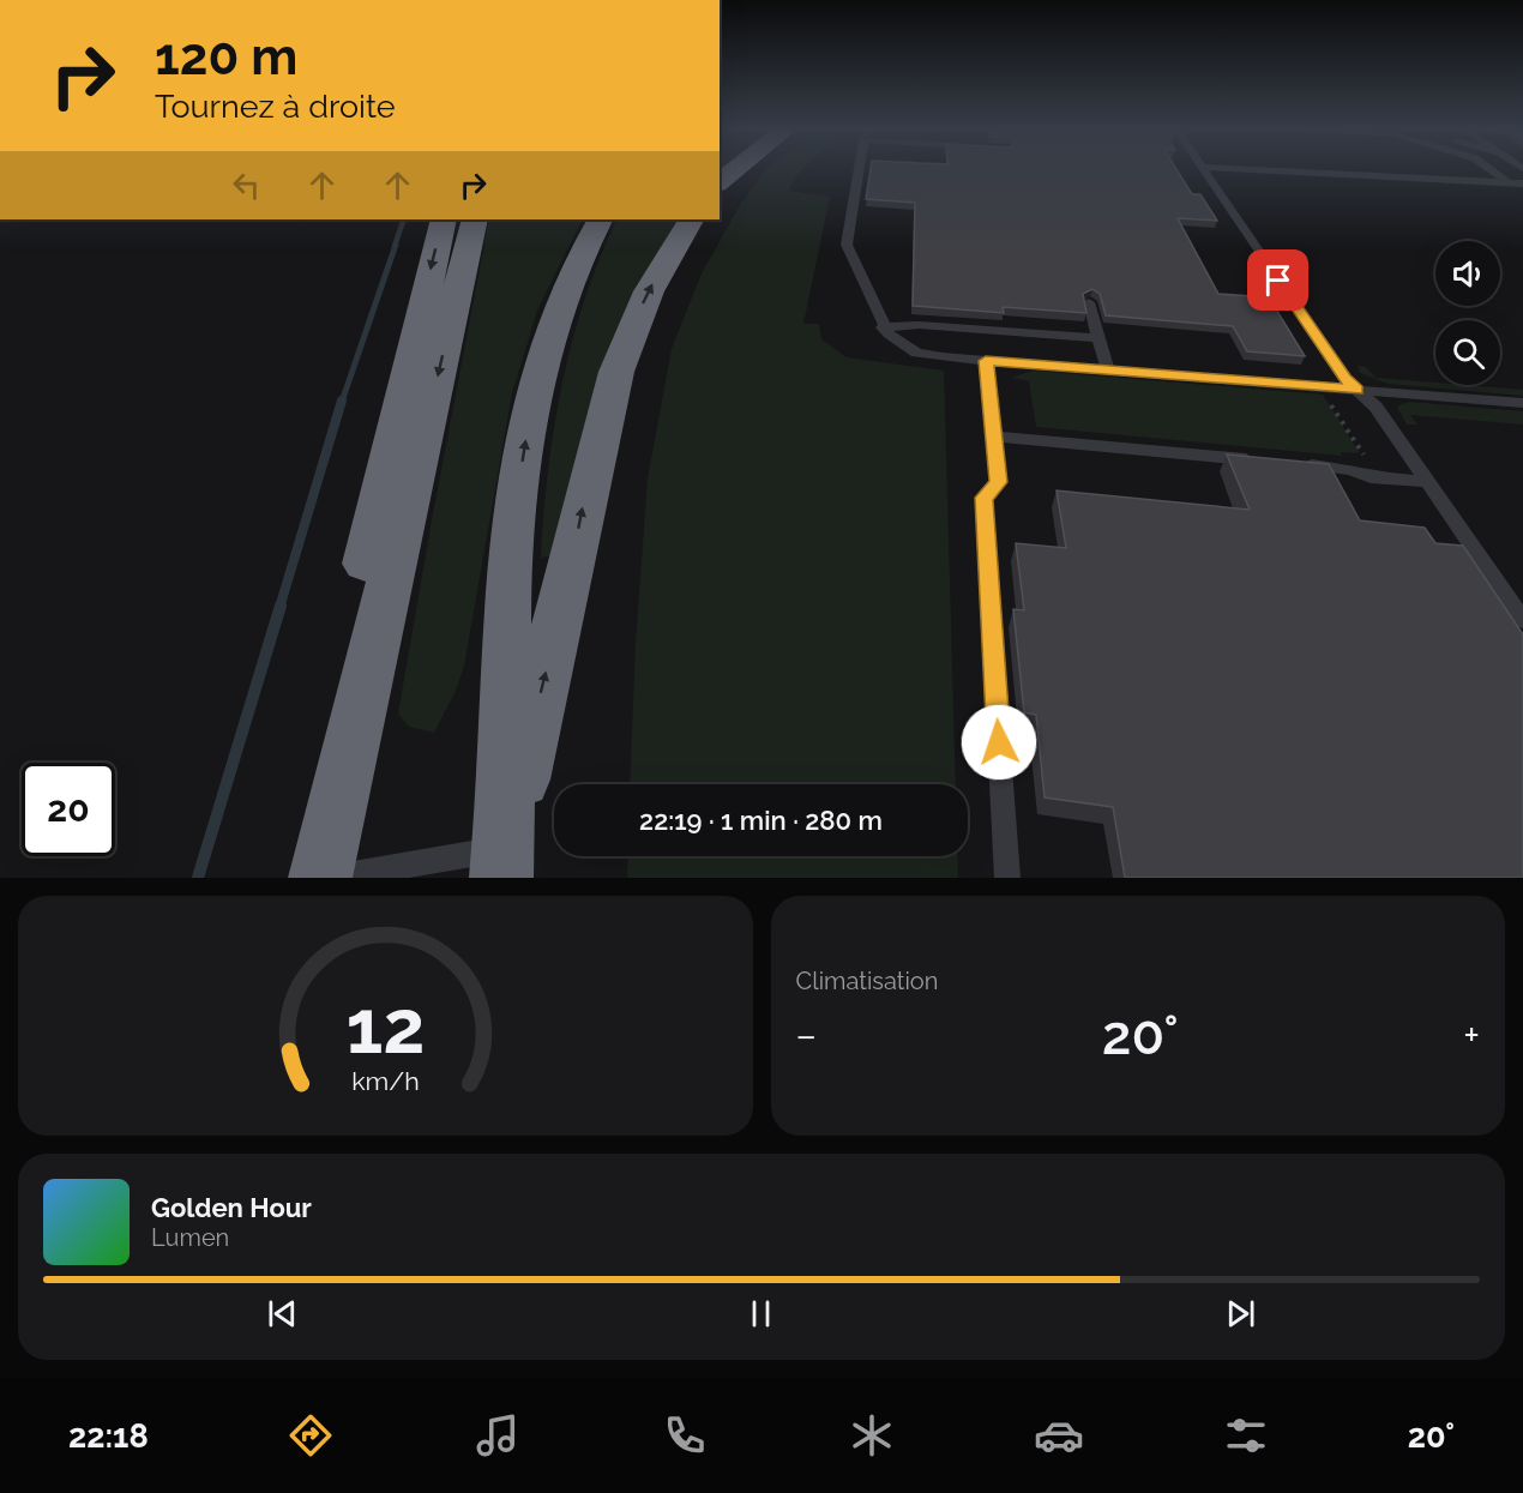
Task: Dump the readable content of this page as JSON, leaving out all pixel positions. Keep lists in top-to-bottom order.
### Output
{
  "page": {
    "turn": ["120 m", "Tournez à droite"],
    "limit": "20",
    "trip": "22:19 · 1 min · 280 m",
    "tile": "Climatisation",
    "heat": ["−", "20°", "+"],
    "song": ["Golden Hour", "Lumen"],
    "tabs": ["22:18", "20°"],
    "gauge": ["12", "km/h"]
  }
}
